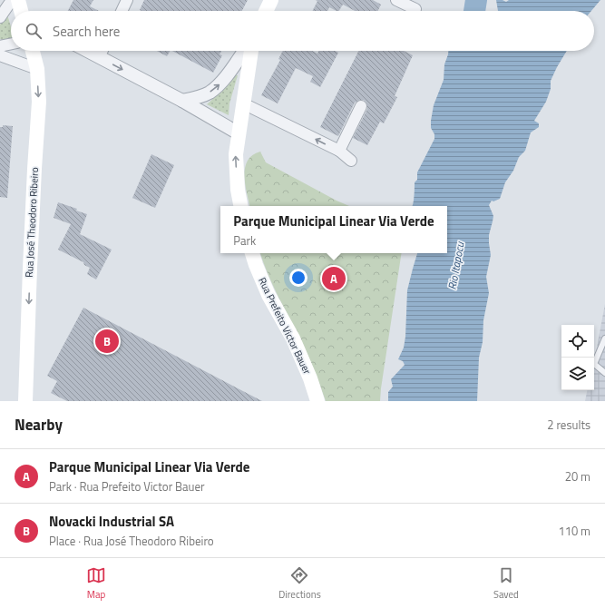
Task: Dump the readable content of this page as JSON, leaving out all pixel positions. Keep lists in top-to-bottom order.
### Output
{
  "streets": {
    "main road": ["Rua José Theodoro Ribeiro", "Rua Prefeito Victor Bauer"]
  },
  "one_way": ["Rua José Theodoro Ribeiro"],
  "water": ["Rio Itapocu"],
  "page": {
    "search": "Search here",
    "popup": ["Parque Municipal Linear Via Verde", "Park"],
    "pins": ["A", "B"],
    "heading": ["Nearby", "2 results"],
    "list": [
      {
        "mark": "A",
        "name": "Parque Municipal Linear Via Verde",
        "note": "Park · Rua Prefeito Victor Bauer",
        "value": "20 m"
      },
      {
        "mark": "B",
        "name": "Novacki Industrial SA",
        "note": "Place · Rua José Theodoro Ribeiro",
        "value": "110 m"
      }
    ],
    "nav": ["Map", "Directions", "Saved"]
  }
}
